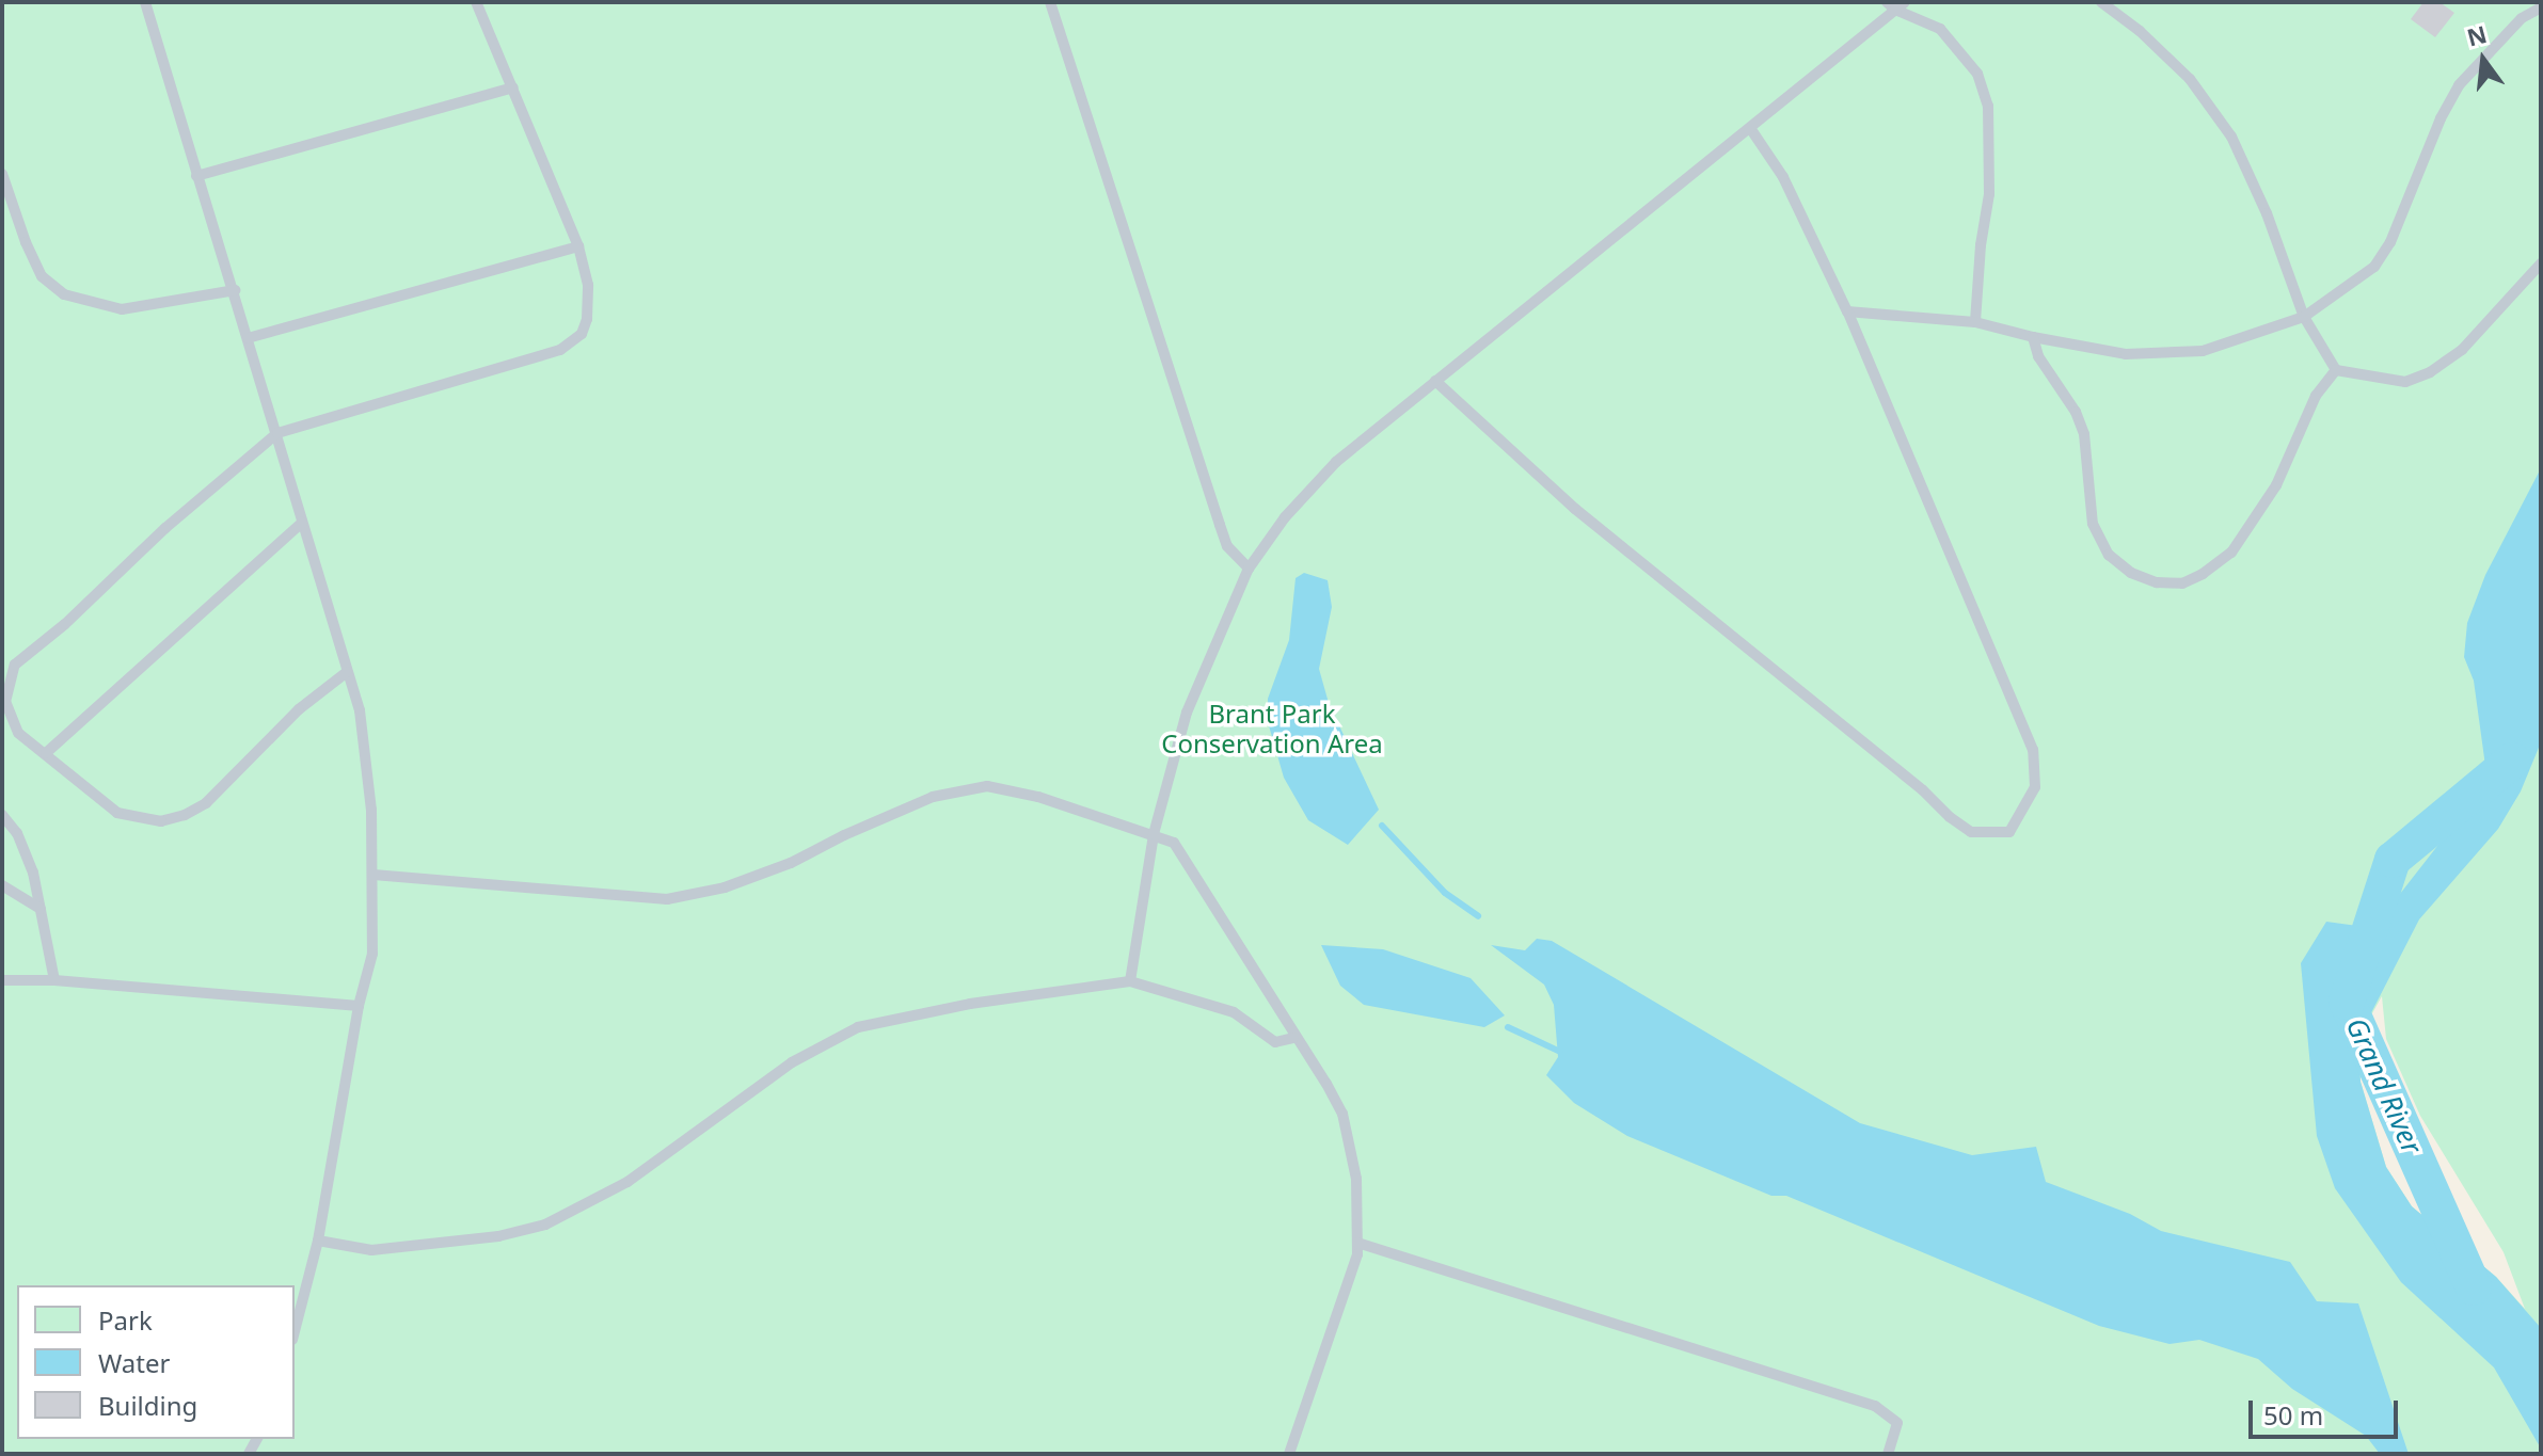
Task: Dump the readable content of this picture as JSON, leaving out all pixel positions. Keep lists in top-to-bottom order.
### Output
{
  "water": ["Grand River"],
  "parks": ["Brant Park Conservation Area"],
  "legend": ["Park", "Water", "Building"],
  "scale_bar": "50 m",
  "north": "top"
}
